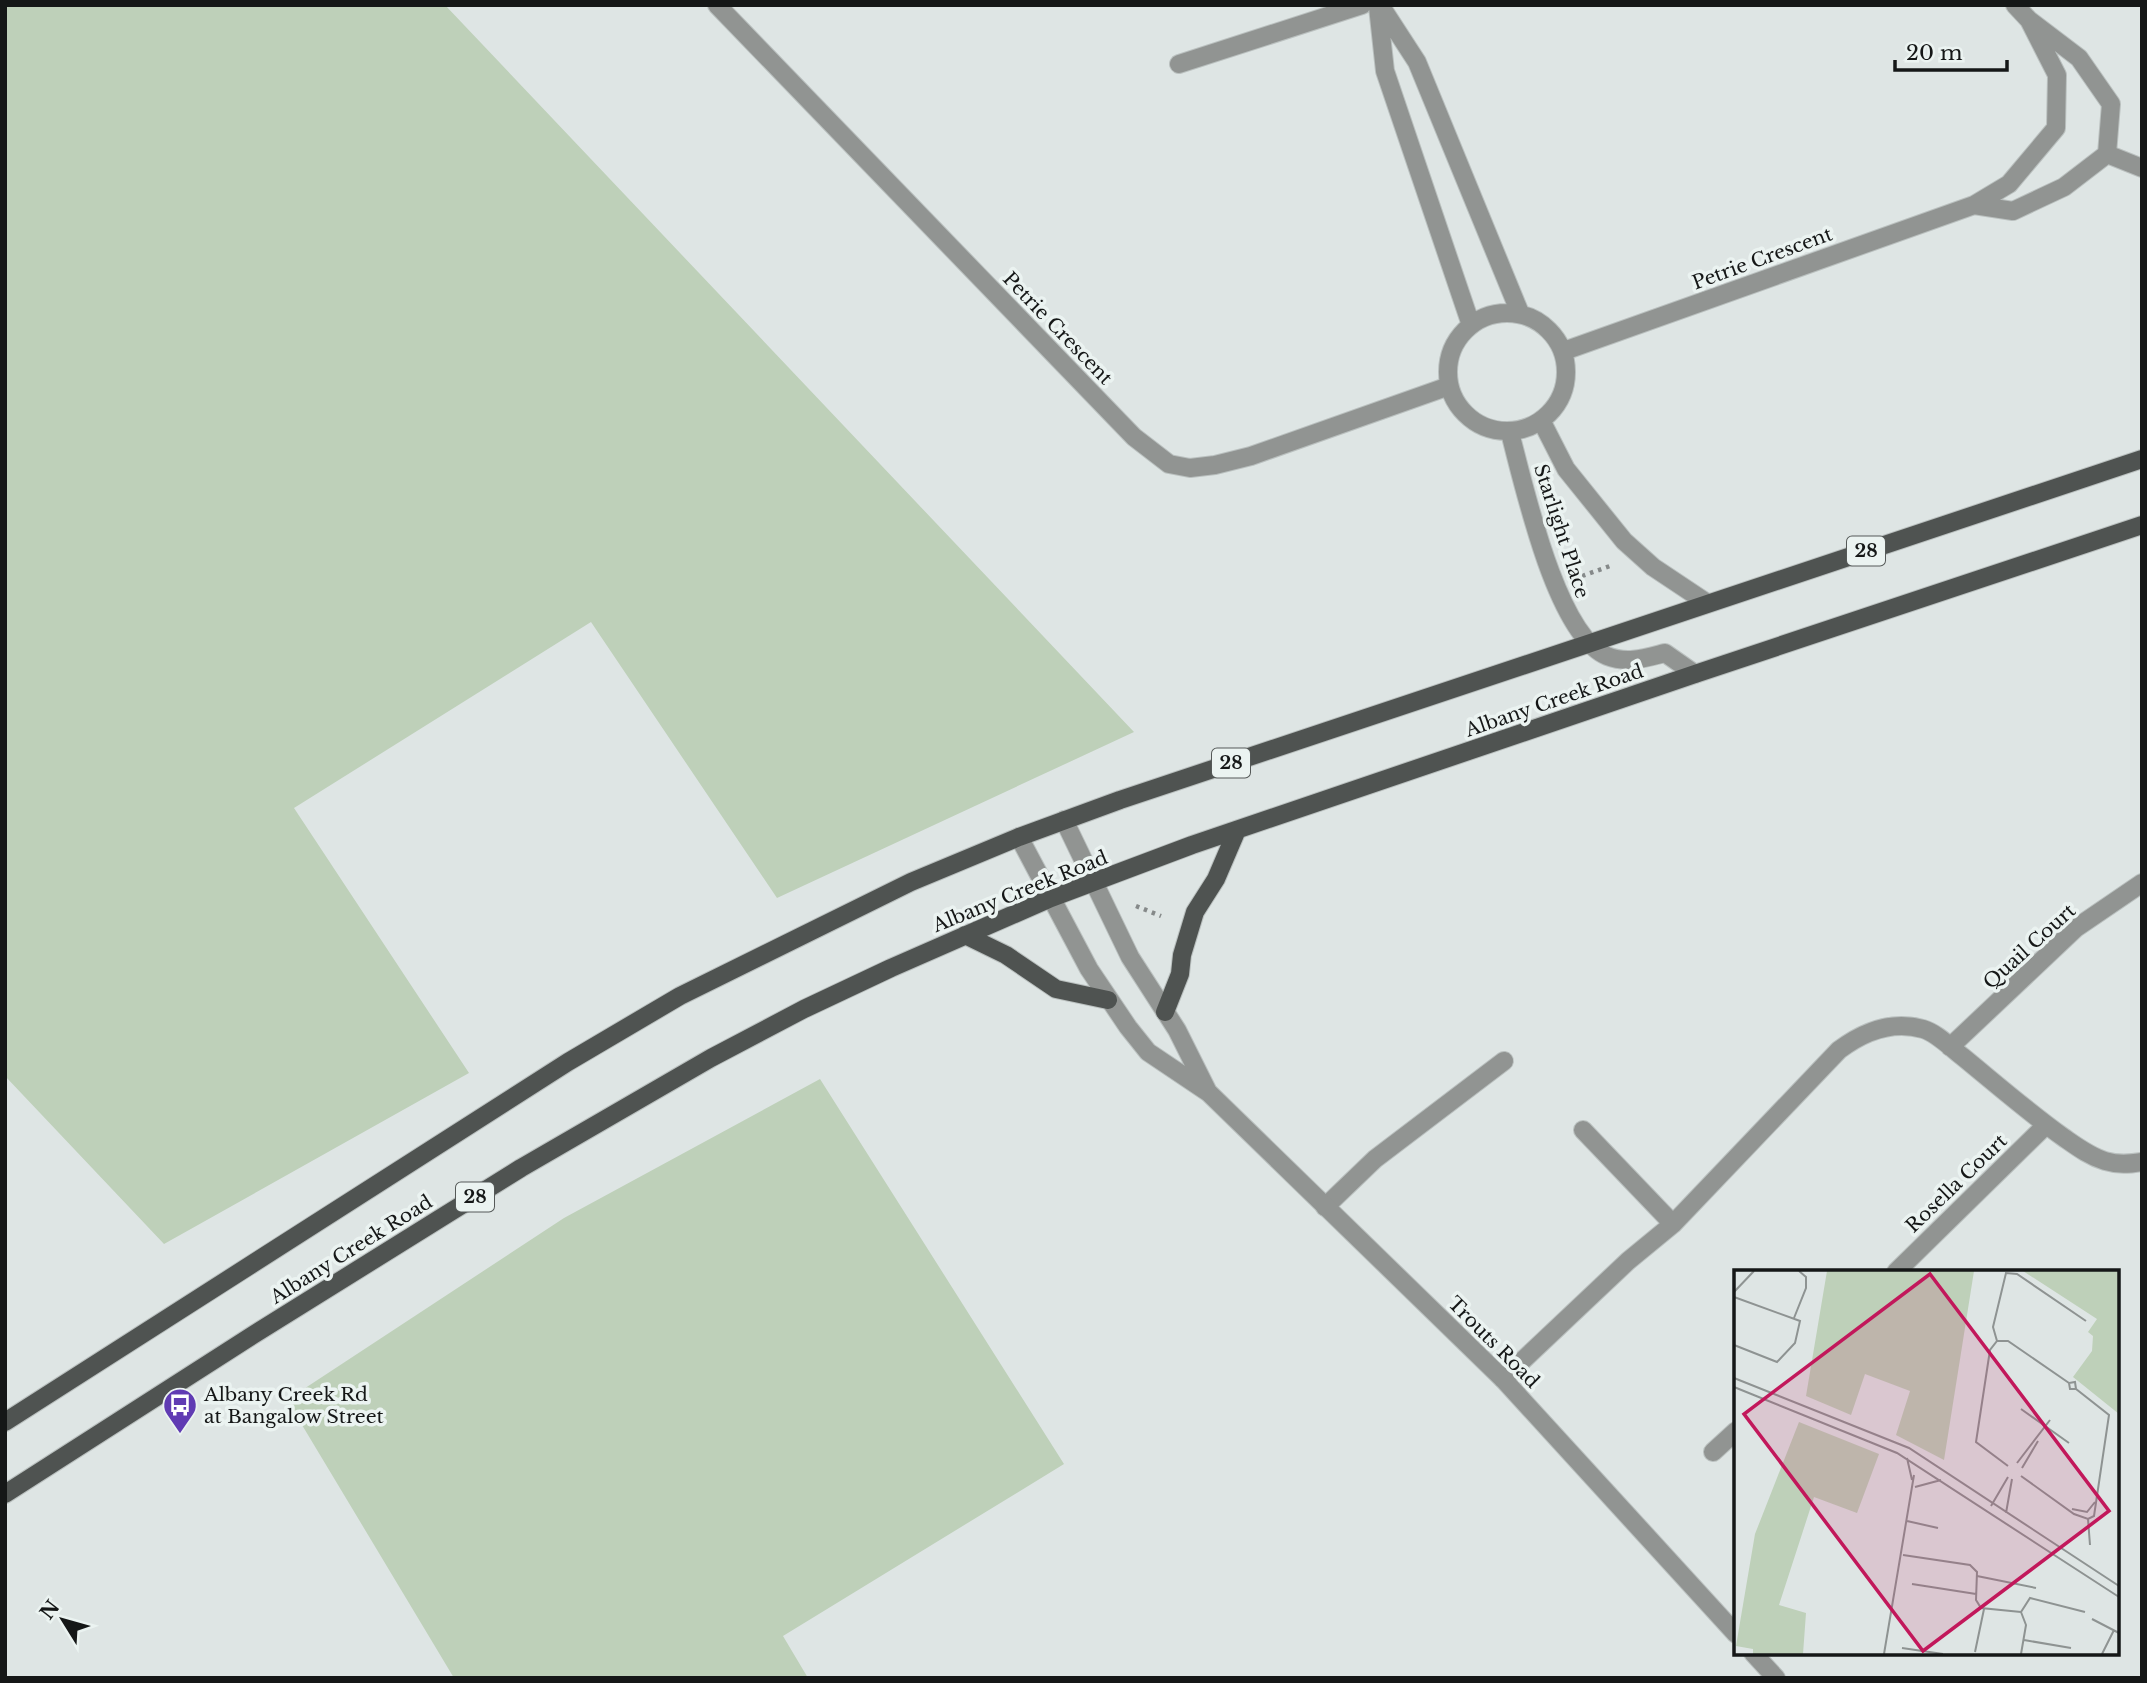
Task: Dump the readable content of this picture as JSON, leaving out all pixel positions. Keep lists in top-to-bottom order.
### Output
{
  "streets": {
    "main road": ["28", "Albany Creek Road"],
    "street": [
      "Petrie Crescent",
      "Starlight Place",
      "Quail Court",
      "Rosella Court",
      "Trouts Road"
    ]
  },
  "crossings": [
    ["Petrie Crescent", "Starlight Place"],
    ["Starlight Place", "Albany Creek Road"],
    ["Albany Creek Road", "Trouts Road"]
  ],
  "places": {
    "bus stop": ["Albany Creek Rd at Bangalow Street"]
  },
  "scale_bar": "20 m",
  "north": "top left"
}
